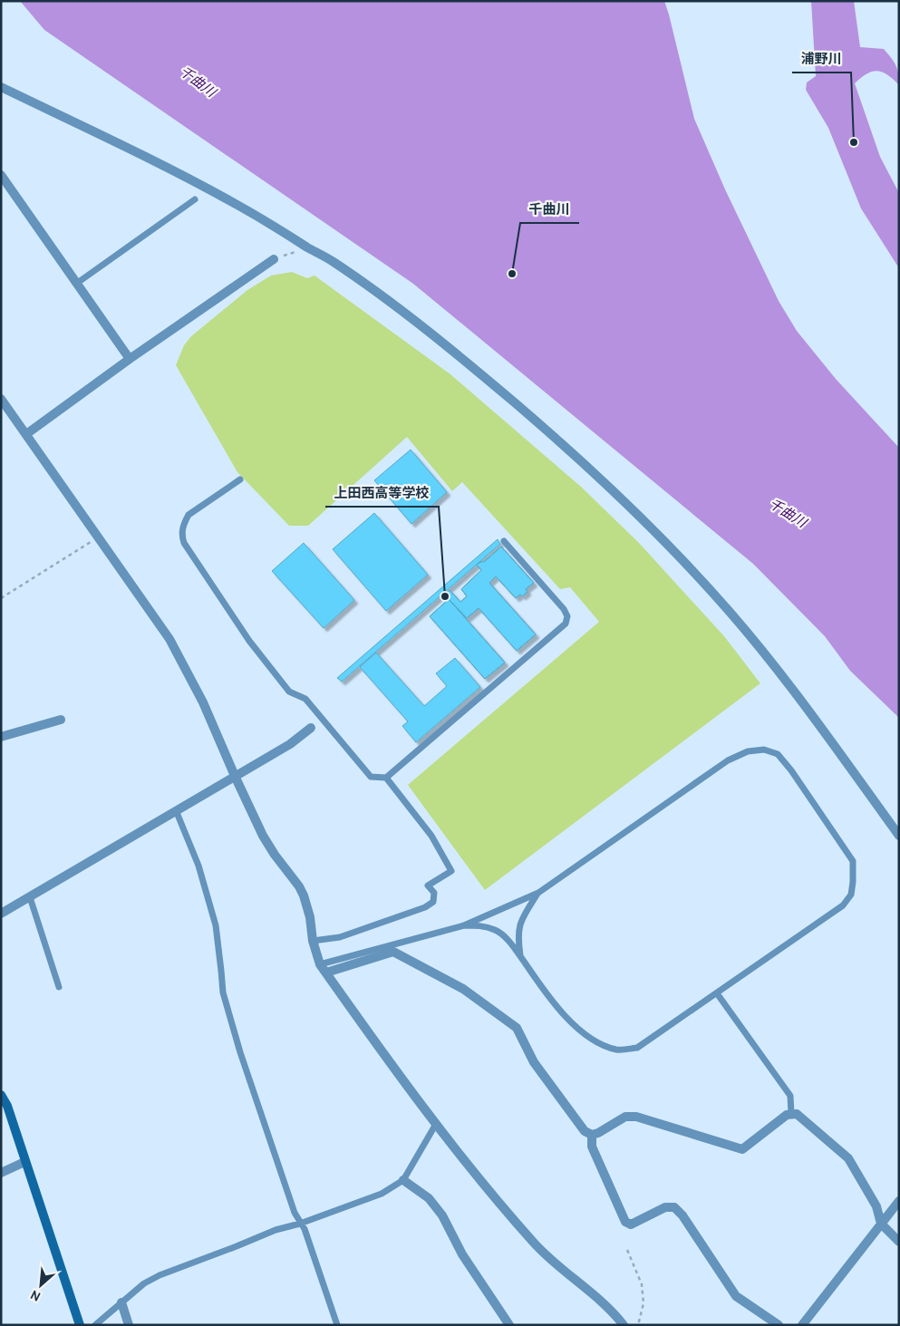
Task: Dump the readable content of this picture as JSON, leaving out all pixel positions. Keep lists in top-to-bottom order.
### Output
{
  "water": ["千曲川"],
  "places": ["浦野川", "千曲川", "上田西高等学校"],
  "north": "bottom left"
}
